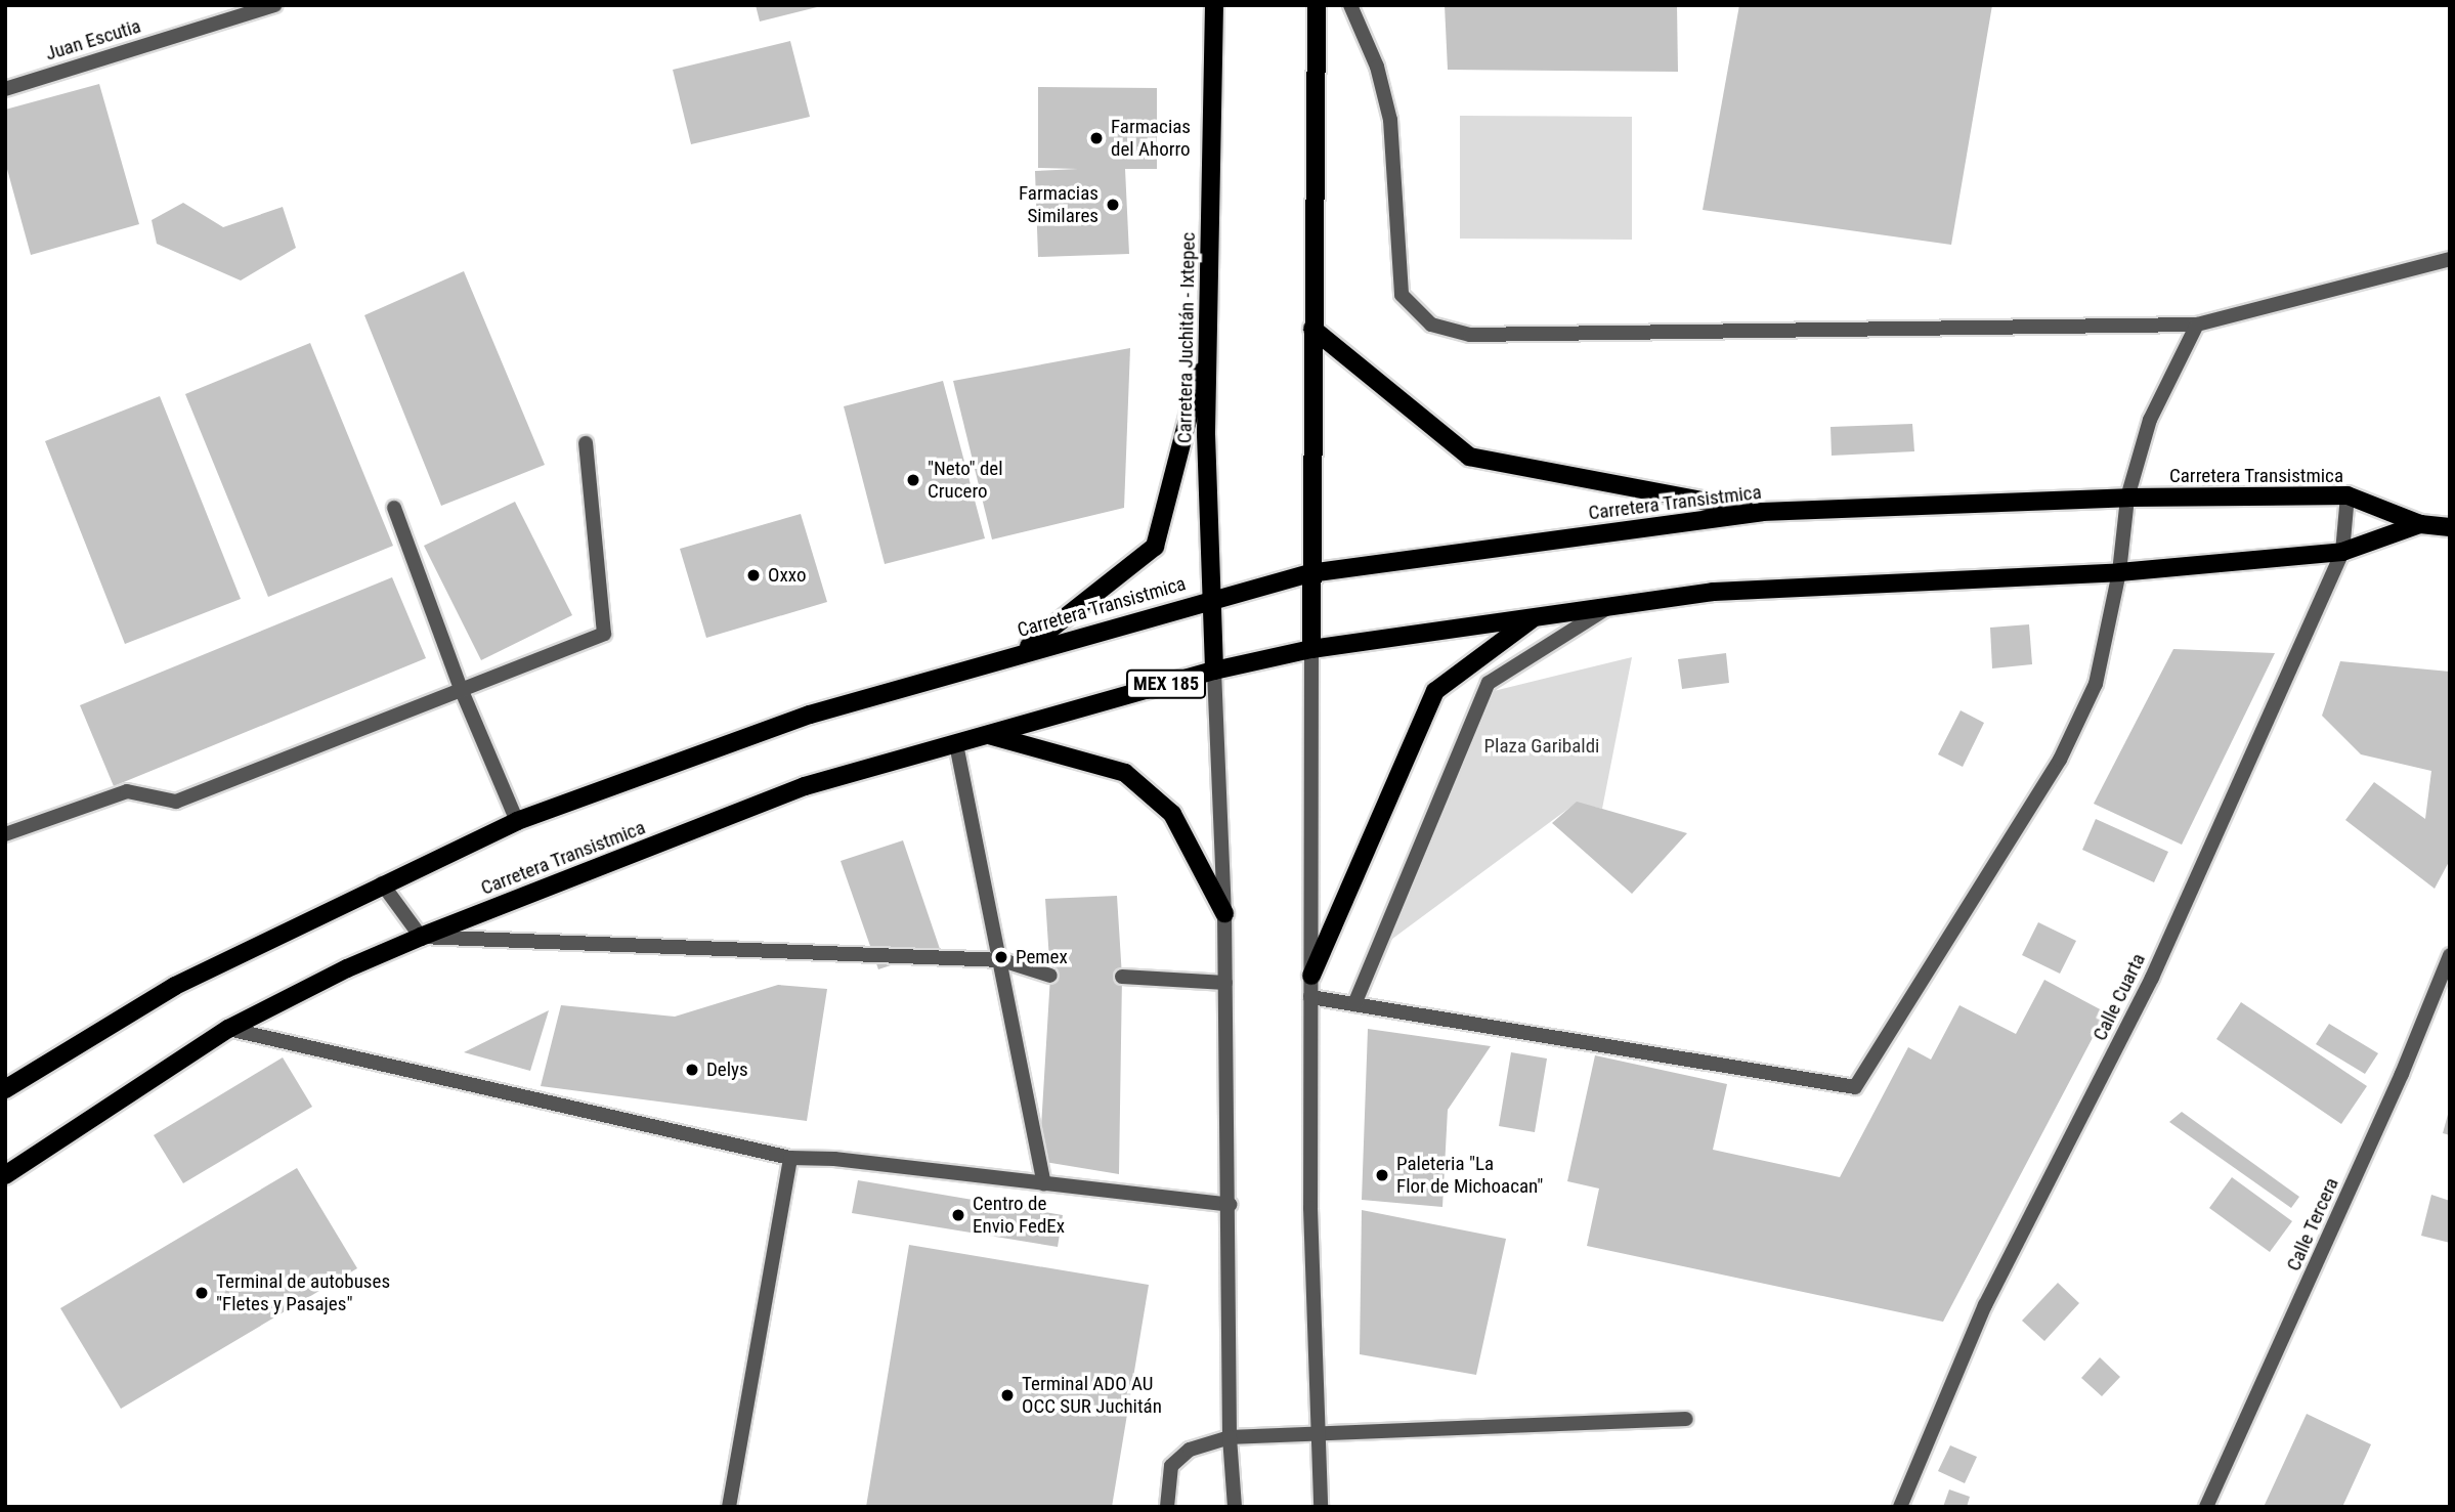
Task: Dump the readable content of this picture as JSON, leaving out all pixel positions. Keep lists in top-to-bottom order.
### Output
{
  "streets": {
    "main road": ["Carretera Juchitán - Ixtepec", "Carretera Transistmica", "MEX 185"],
    "street": ["Juan Escutia", "Calle Cuarta", "Calle Tercera"]
  },
  "crossings": [
    ["Carretera Juchitán - Ixtepec", "Carretera Transistmica"],
    ["Carretera Transistmica", "MEX 185"],
    ["Carretera Transistmica", "Calle Cuarta"]
  ],
  "parks": ["Plaza Garibaldi"],
  "places": [
    "Farmacias del Ahorro",
    "Farmacias Similares",
    "\"Neto\" del Crucero",
    "Oxxo",
    "Pemex",
    "Delys",
    "Paleteria \"La Flor de Michoacan\"",
    "Centro de Envio FedEx",
    "Terminal de autobuses \"Fletes y Pasajes\"",
    "Terminal ADO AU OCC SUR Juchitán"
  ]
}
